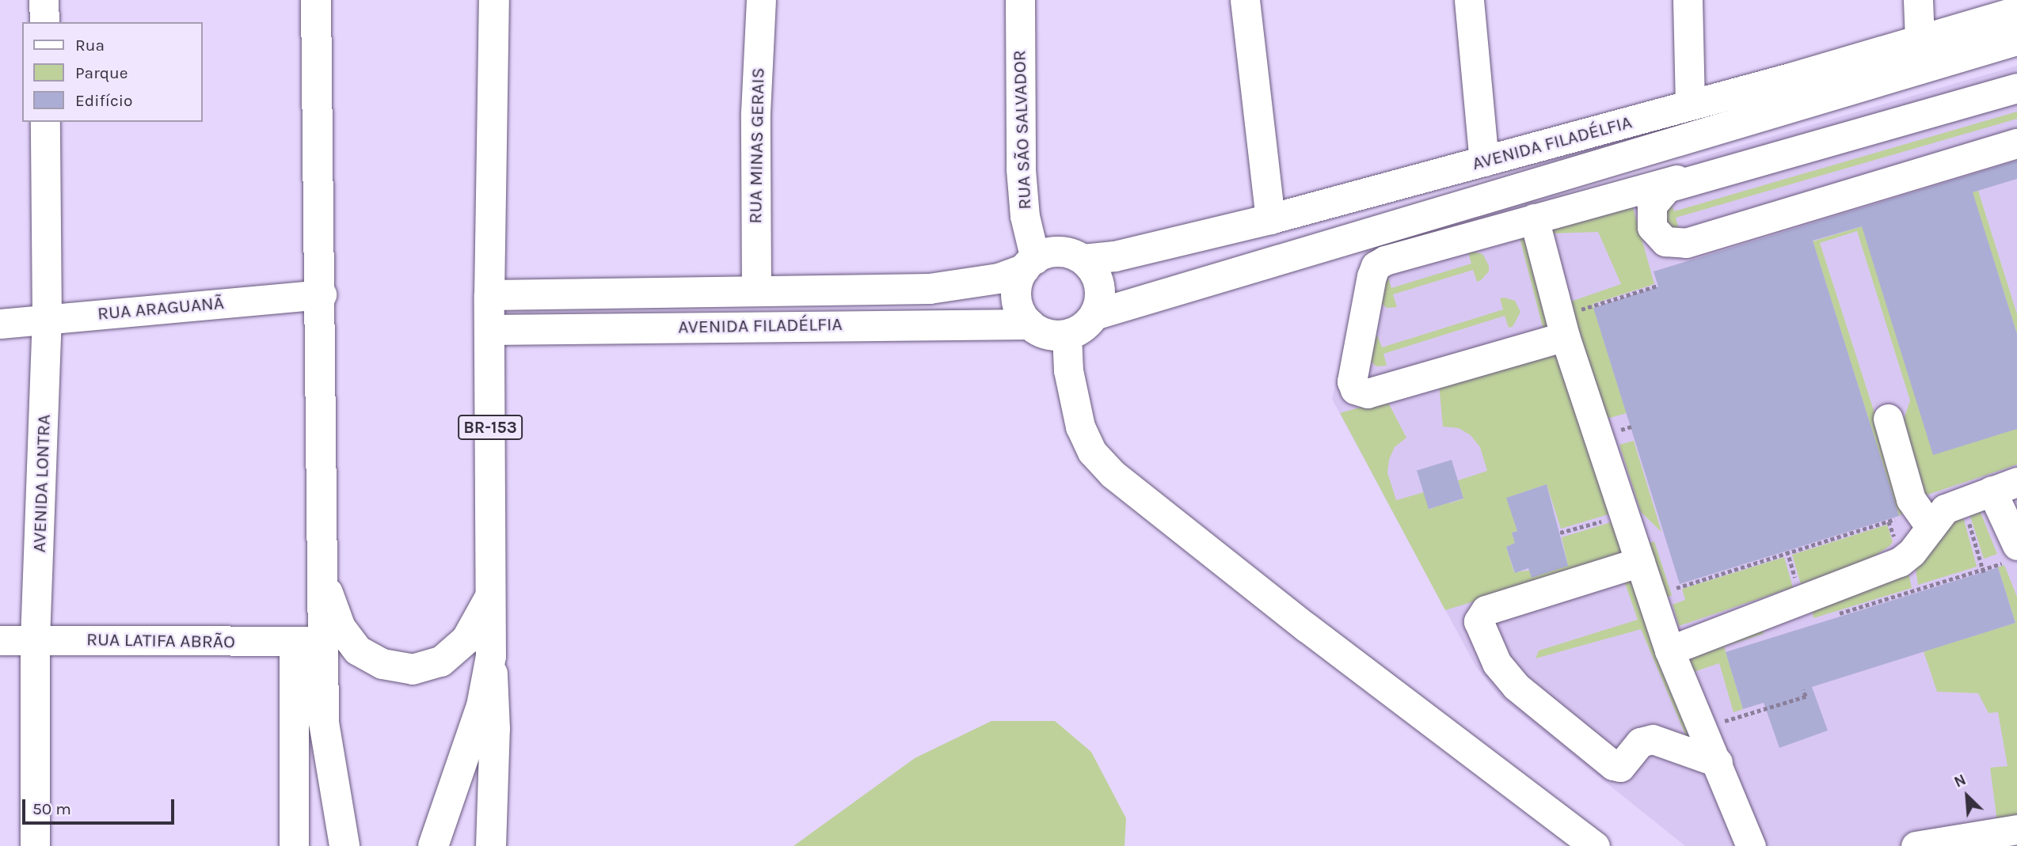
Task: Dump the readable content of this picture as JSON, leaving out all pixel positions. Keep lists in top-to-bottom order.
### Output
{
  "streets": {
    "main road": ["AVENIDA FILADÉLFIA", "BR-153"],
    "street": [
      "RUA SÃO SALVADOR",
      "RUA MINAS GERAIS",
      "RUA ARAGUANÃ",
      "AVENIDA LONTRA",
      "RUA LATIFA ABRÃO"
    ]
  },
  "crossings": [
    ["RUA SÃO SALVADOR", "AVENIDA FILADÉLFIA"],
    ["AVENIDA FILADÉLFIA", "RUA MINAS GERAIS"],
    ["AVENIDA FILADÉLFIA", "BR-153"],
    ["RUA ARAGUANÃ", "AVENIDA LONTRA"],
    ["AVENIDA LONTRA", "RUA LATIFA ABRÃO"]
  ],
  "legend": ["Rua", "Parque", "Edifício"],
  "scale_bar": "50 m",
  "north": "top left"
}
